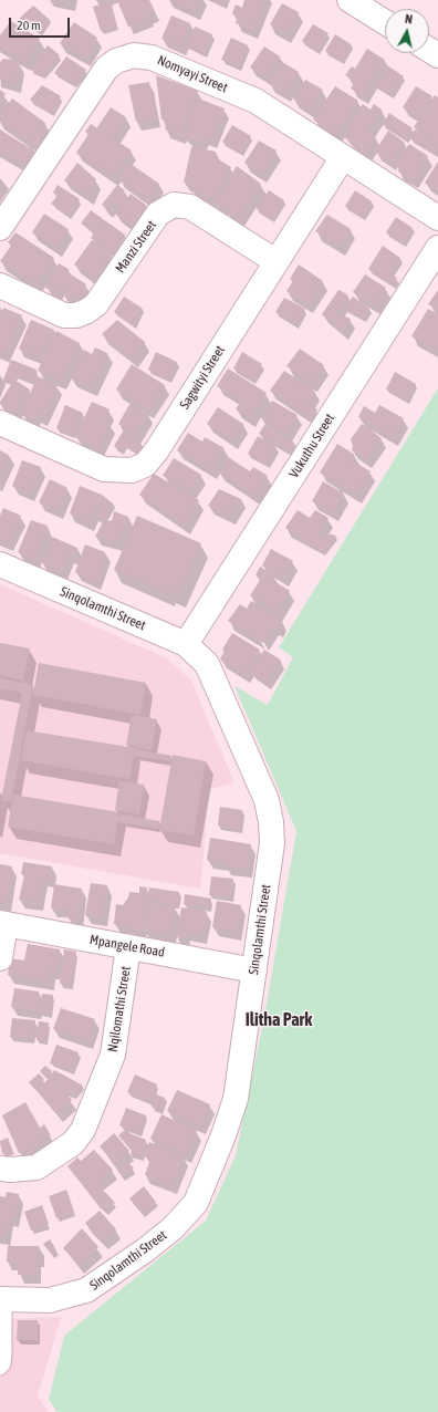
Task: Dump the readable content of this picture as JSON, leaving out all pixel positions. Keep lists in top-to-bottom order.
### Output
{
  "streets": {
    "street": [
      "Nomyayi Street",
      "Manzi Street",
      "Sagwityi Street",
      "Vukuthu Street",
      "Sinqolamthi Street",
      "Mpangele Road",
      "Nqilomathi Street"
    ]
  },
  "crossings": [
    ["Nomyayi Street", "Sagwityi Street"],
    ["Manzi Street", "Sagwityi Street"],
    ["Vukuthu Street", "Sinqolamthi Street"],
    ["Sinqolamthi Street", "Mpangele Road"],
    ["Mpangele Road", "Nqilomathi Street"]
  ],
  "districts": ["Ilitha Park"],
  "scale_bar": "20 m",
  "north": "top"
}
